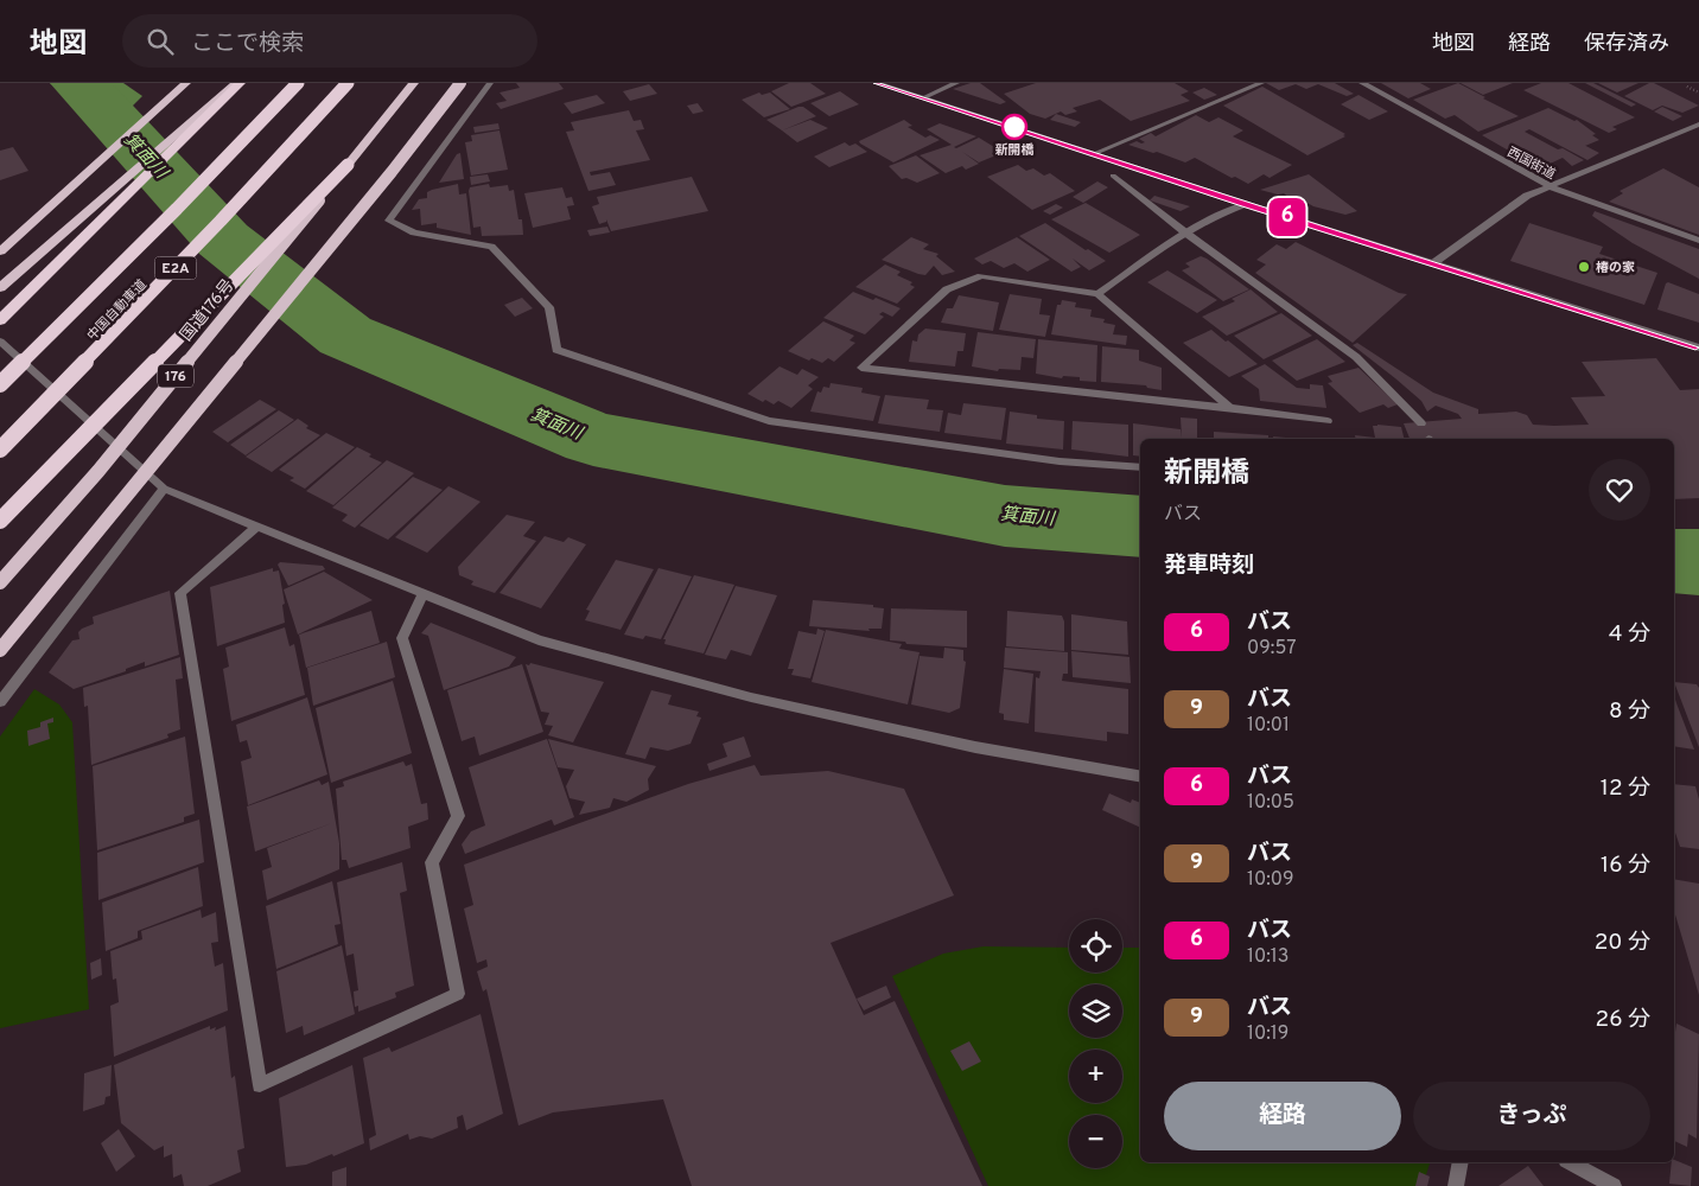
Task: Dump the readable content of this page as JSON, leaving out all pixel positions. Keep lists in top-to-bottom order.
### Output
{
  "streets": {
    "highway": [
      "E2A",
      "中国自動車道",
      "国道176号",
      "176"
    ],
    "street": ["西国街道"]
  },
  "water": ["箕面川"],
  "places": ["新開橋", "椿の家"],
  "lines": ["bus line 6"],
  "page": {
    "header": "地図",
    "search": "ここで検索",
    "nav": ["地図", "経路", "保存済み"],
    "on_map": "6",
    "heading": [
      ["新開橋", "バス"],
      "発車時刻"
    ],
    "list": [
      {
        "mark": "6",
        "name": "バス",
        "note": "09:57",
        "value": "4 分"
      },
      {
        "mark": "9",
        "name": "バス",
        "note": "10:01",
        "value": "8 分"
      },
      {
        "mark": "6",
        "name": "バス",
        "note": "10:05",
        "value": "12 分"
      },
      {
        "mark": "9",
        "name": "バス",
        "note": "10:09",
        "value": "16 分"
      },
      {
        "mark": "6",
        "name": "バス",
        "note": "10:13",
        "value": "20 分"
      },
      {
        "mark": "9",
        "name": "バス",
        "note": "10:19",
        "value": "26 分"
      }
    ],
    "map_buttons": ["+", "−"],
    "buttons": ["経路", "きっぷ"]
  }
}
